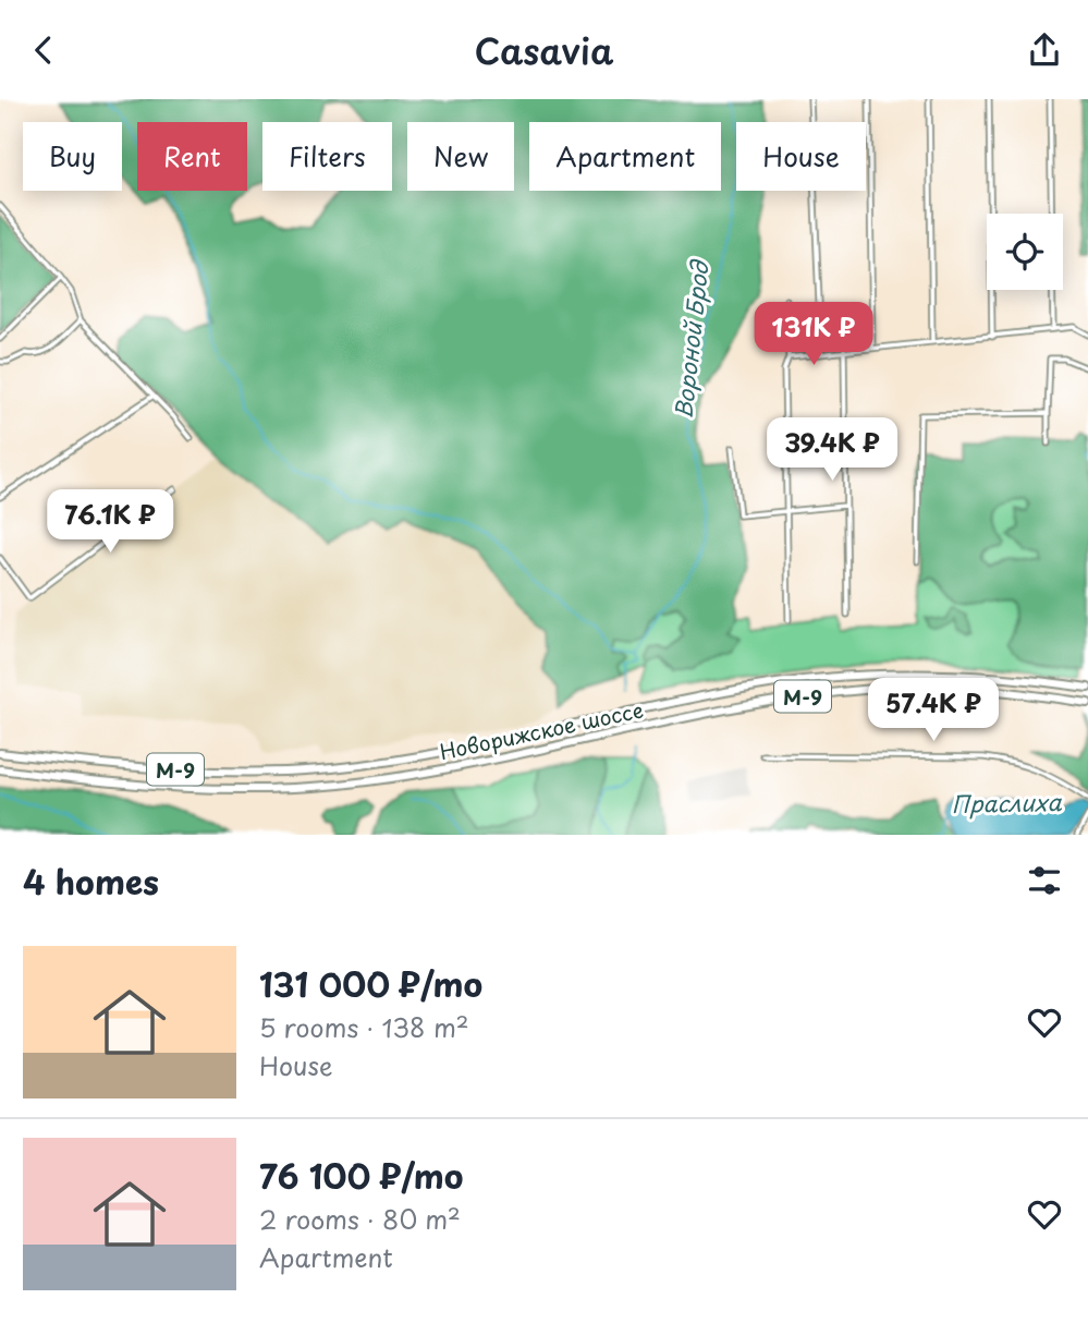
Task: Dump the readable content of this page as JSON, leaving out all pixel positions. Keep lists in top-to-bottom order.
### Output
{
  "streets": {
    "highway": ["М-9", "Новорижское шоссе"]
  },
  "water": ["Вороной Брод", "Праслиха"],
  "page": {
    "header": "Casavia",
    "chip": [
      "Buy",
      "Rent",
      "Filters",
      "New",
      "Apartment",
      "House"
    ],
    "price": [
      "131K ₽",
      "39.4K ₽",
      "76.1K ₽",
      "57.4K ₽"
    ],
    "heading": "4 homes",
    "list": [
      {
        "name": "131 000 ₽/mo",
        "note": "5 rooms · 138 m² · House"
      },
      {
        "name": "76 100 ₽/mo",
        "note": "2 rooms · 80 m² · Apartment"
      }
    ]
  }
}
